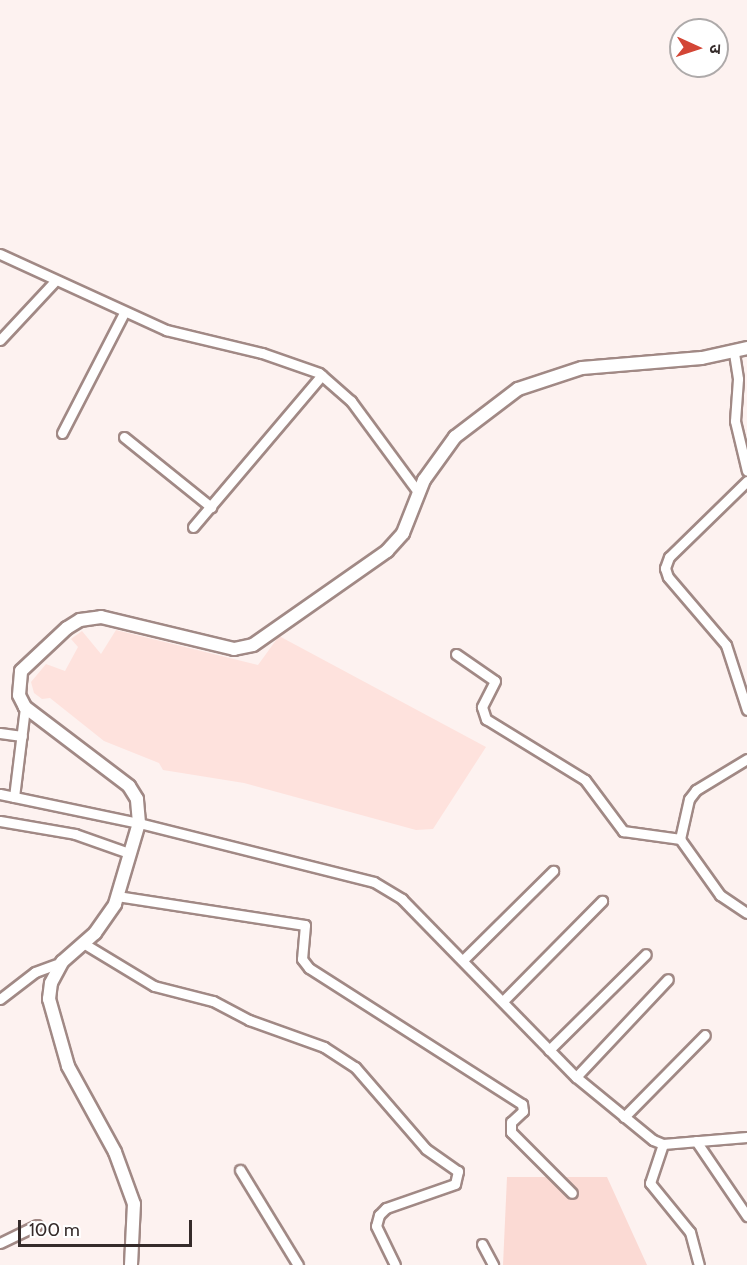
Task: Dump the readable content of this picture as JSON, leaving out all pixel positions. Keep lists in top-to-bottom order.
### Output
{
  "scale_bar": "100 m",
  "north": "right"
}
